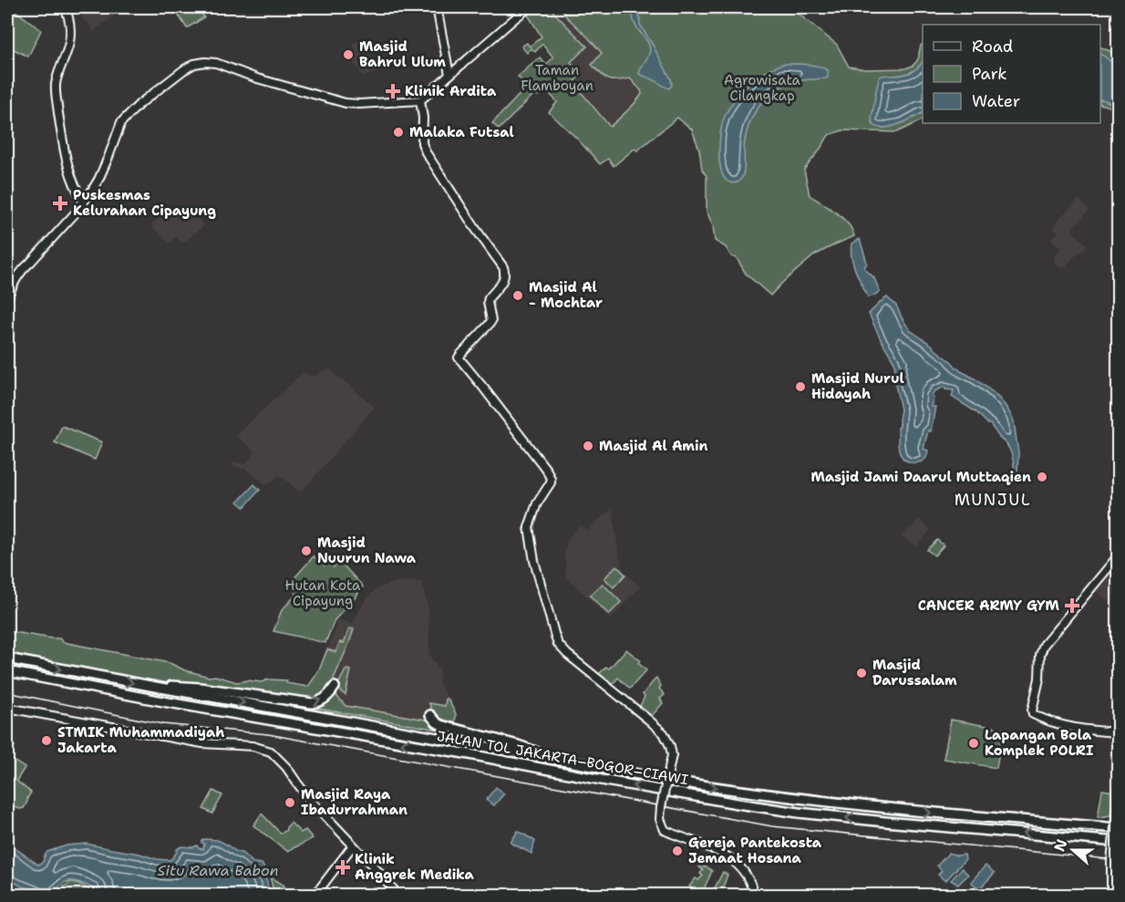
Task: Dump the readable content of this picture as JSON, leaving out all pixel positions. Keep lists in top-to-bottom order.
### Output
{
  "streets": {
    "highway": ["JALAN TOL JAKARTA–BOGOR–CIAWI"]
  },
  "districts": ["MUNJUL"],
  "water": ["Situ Rawa Babon"],
  "parks": ["Taman Flamboyan", "Agrowisata Cilangkap", "Hutan Kota Cipayung"],
  "places": {
    "other": [
      "Masjid Bahrul Ulum",
      "Malaka Futsal",
      "Masjid Al - Mochtar",
      "Masjid Nurul Hidayah",
      "Masjid Al Amin",
      "Masjid Jami Daarul Muttaqien",
      "Masjid Nuurun Nawa",
      "Masjid Darussalam",
      "STMIK Muhammadiyah Jakarta",
      "Lapangan Bola Komplek POLRI",
      "Masjid Raya Ibadurrahman",
      "Gereja Pantekosta Jemaat Hosana"
    ],
    "health": [
      "Klinik Ardita",
      "Puskesmas Kelurahan Cipayung",
      "CANCER ARMY GYM",
      "Klinik Anggrek Medika"
    ]
  },
  "legend": ["Road", "Park", "Water"],
  "north": "left"
}
